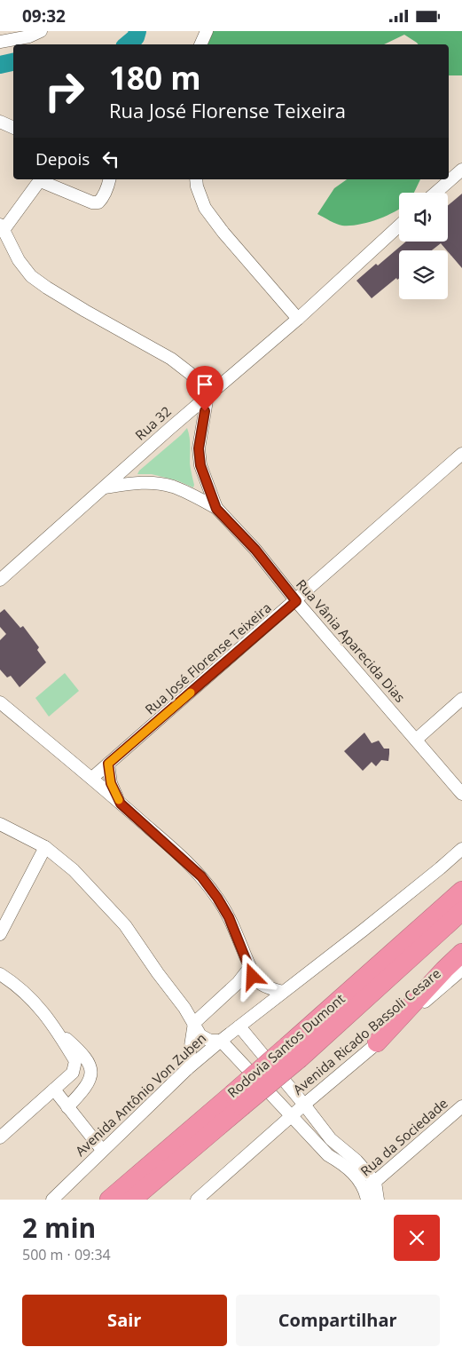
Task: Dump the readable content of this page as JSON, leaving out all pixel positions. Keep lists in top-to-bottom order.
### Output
{
  "streets": {
    "highway": ["Rodovia Santos Dumont"],
    "street": [
      "Rua 32",
      "Rua Vânia Aparecida Dias",
      "Rua José Florense Teixeira",
      "Avenida Ricado Bassoli Cesare",
      "Avenida Antônio Von Zuben",
      "Rua da Sociedade"
    ]
  },
  "crossings": [
    ["Rua 32", "Rua Vânia Aparecida Dias"],
    ["Rua Vânia Aparecida Dias", "Rua José Florense Teixeira"]
  ],
  "page": {
    "status": "09:32",
    "turn": ["180 m", "Rua José Florense Teixeira"],
    "then": "Depois",
    "heading": ["2 min", "500 m · 09:34"],
    "buttons": ["Sair", "Compartilhar"]
  }
}
